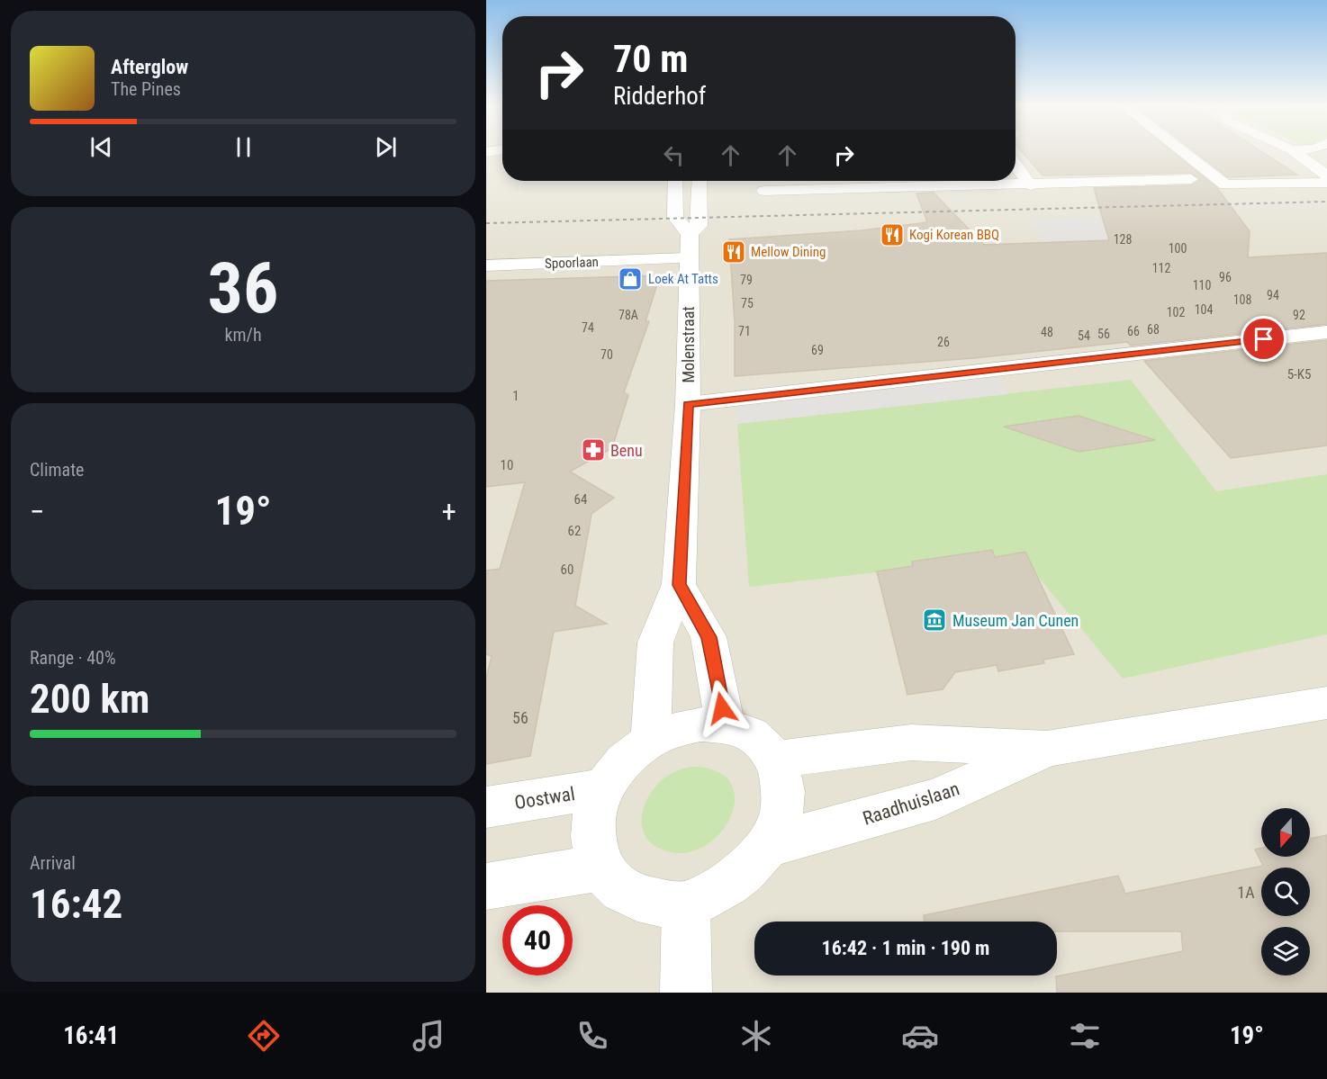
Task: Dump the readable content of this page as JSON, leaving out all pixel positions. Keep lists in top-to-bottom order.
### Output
{
  "streets": {
    "street": [
      "Spoorlaan",
      "Molenstraat",
      "Oostwal",
      "Raadhuislaan"
    ]
  },
  "crossings": [
    ["Spoorlaan", "Molenstraat"],
    ["Molenstraat", "Oostwal"],
    ["Molenstraat", "Raadhuislaan"],
    ["Oostwal", "Raadhuislaan"]
  ],
  "places": {
    "restaurant": ["Kogi Korean BBQ", "Mellow Dining"],
    "shop": ["Loek At Tatts"],
    "pharmacy": ["Benu"],
    "museum": ["Museum Jan Cunen"]
  },
  "house_numbers": [
    "128",
    "100",
    "112",
    "96",
    "79",
    "110",
    "94",
    "108",
    "75",
    "104",
    "102",
    "78A",
    "92",
    "74",
    "68",
    "71",
    "66",
    "48",
    "56",
    "54",
    "26",
    "69",
    "70",
    "5-K5",
    "1",
    "10",
    "64",
    "62",
    "60",
    "56",
    "1A"
  ],
  "north": "bottom",
  "page": {
    "turn": ["70 m", "Ridderhof"],
    "song": ["Afterglow", "The Pines"],
    "tile": [
      ["36", "km/h"],
      "Climate",
      ["Range · 40%", "200 km"],
      ["Arrival", "16:42"]
    ],
    "heat": ["−", "19°", "+"],
    "limit": "40",
    "trip": "16:42 · 1 min · 190 m",
    "tabs": ["16:41", "19°"]
  }
}
